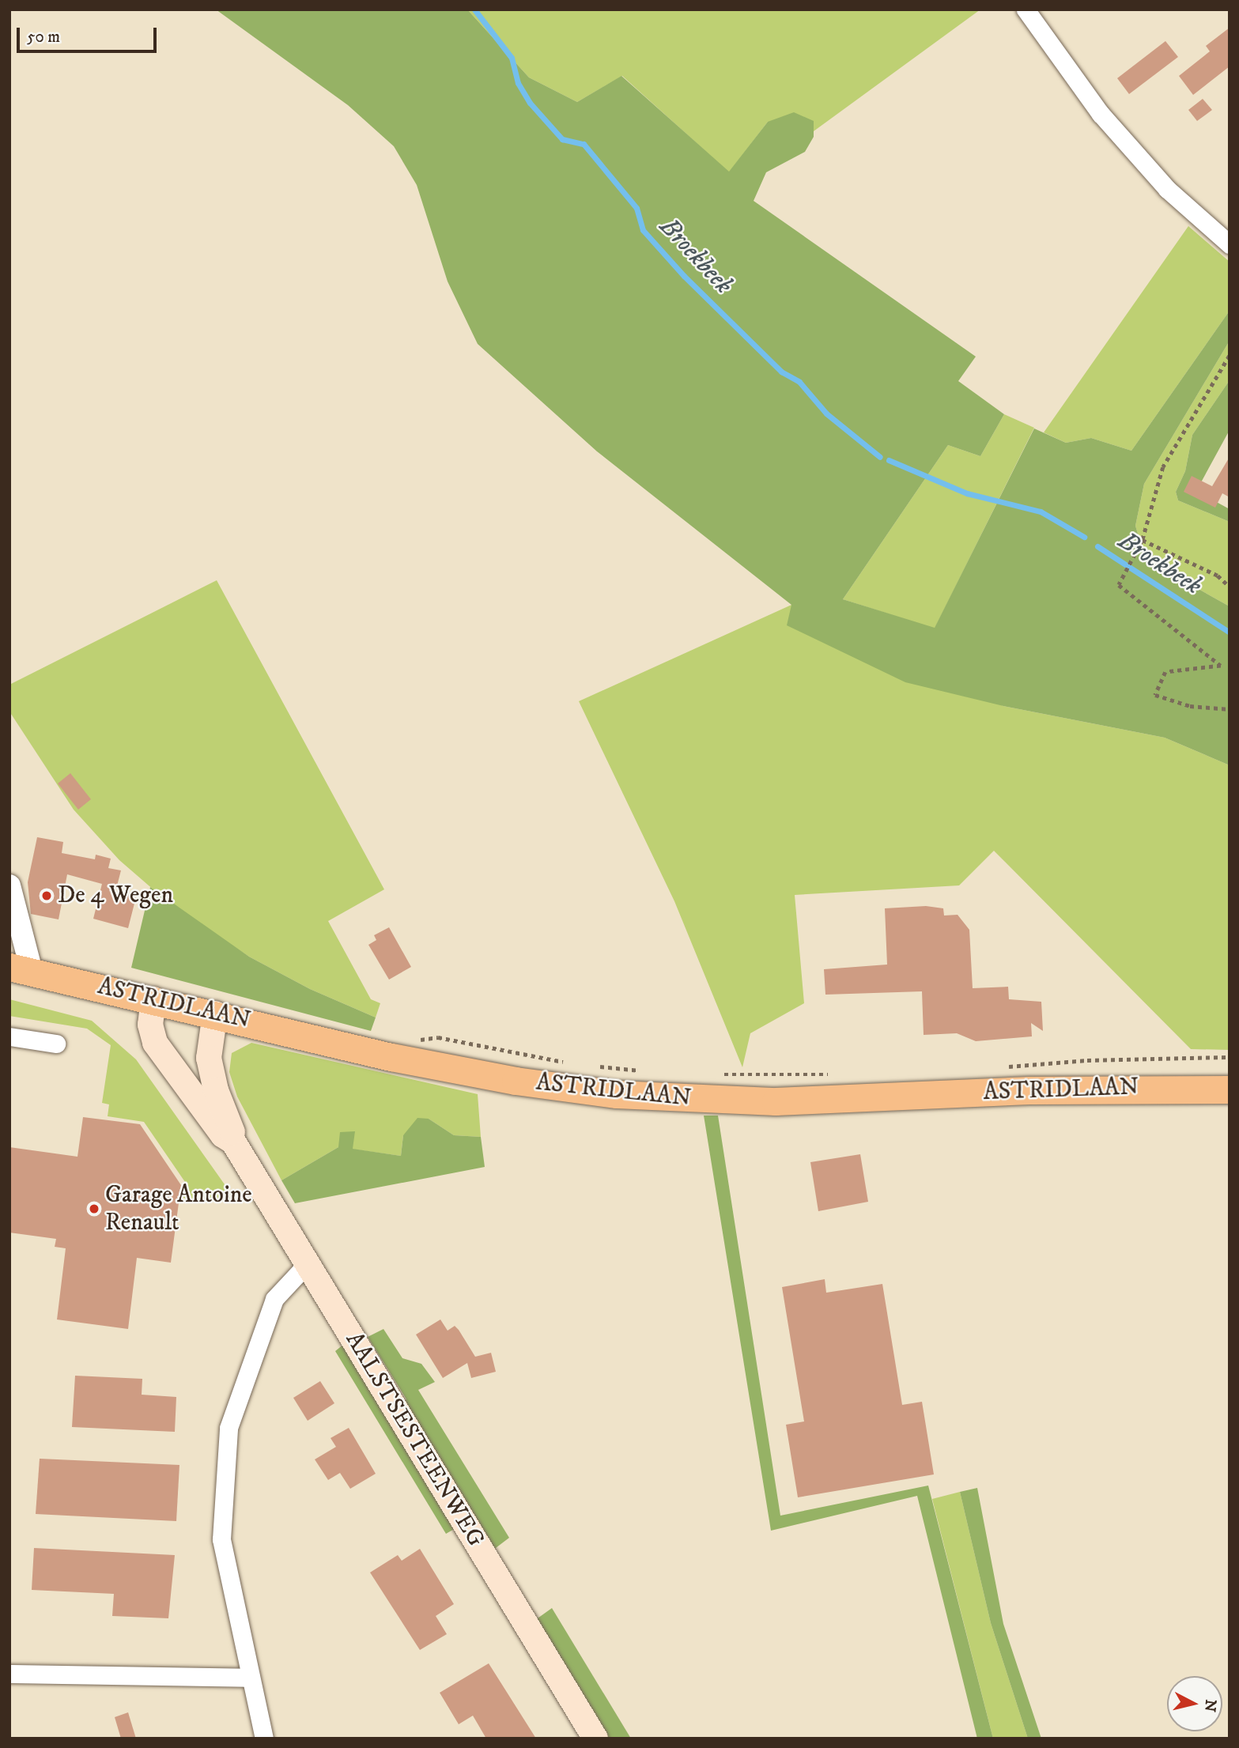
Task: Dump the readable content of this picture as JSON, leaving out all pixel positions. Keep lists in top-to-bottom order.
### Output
{
  "streets": {
    "main road": ["ASTRIDLAAN", "AALSTSESTEENWEG"]
  },
  "crossings": [
    ["ASTRIDLAAN", "AALSTSESTEENWEG"]
  ],
  "water": ["Broekbeek"],
  "places": ["De 4 Wegen", "Garage Antoine Renault"],
  "scale_bar": "50 m",
  "north": "right"
}
